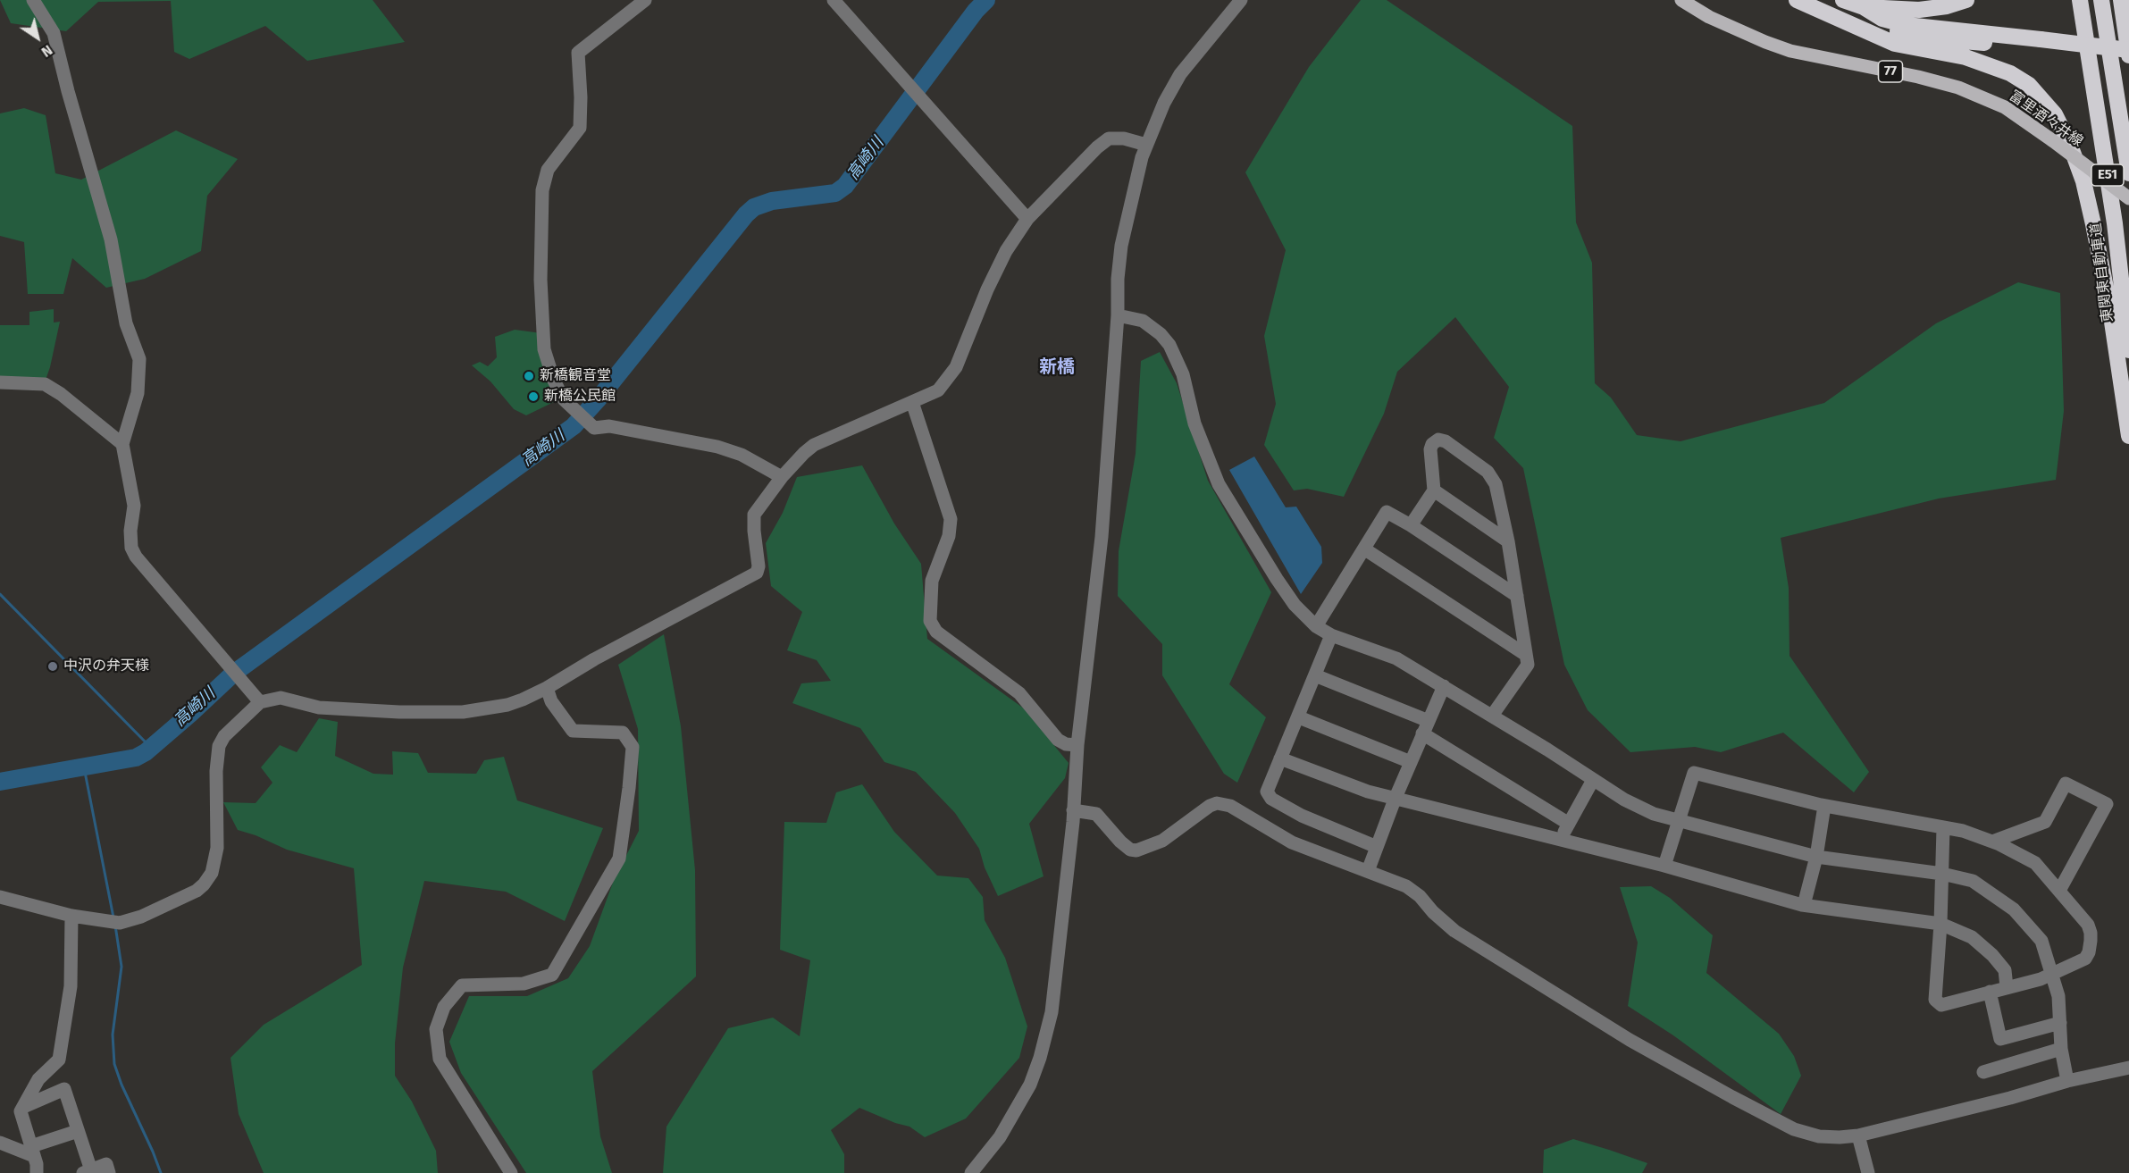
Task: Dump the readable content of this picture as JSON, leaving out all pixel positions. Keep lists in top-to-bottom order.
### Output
{
  "streets": {
    "highway": ["E51", "東関東自動車道"],
    "main road": ["77", "富里酒々井線"]
  },
  "districts": ["新橋"],
  "water": ["高崎川"],
  "places": ["新橋観音堂", "新橋公民館", "中沢の弁天様"],
  "north": "bottom right"
}
